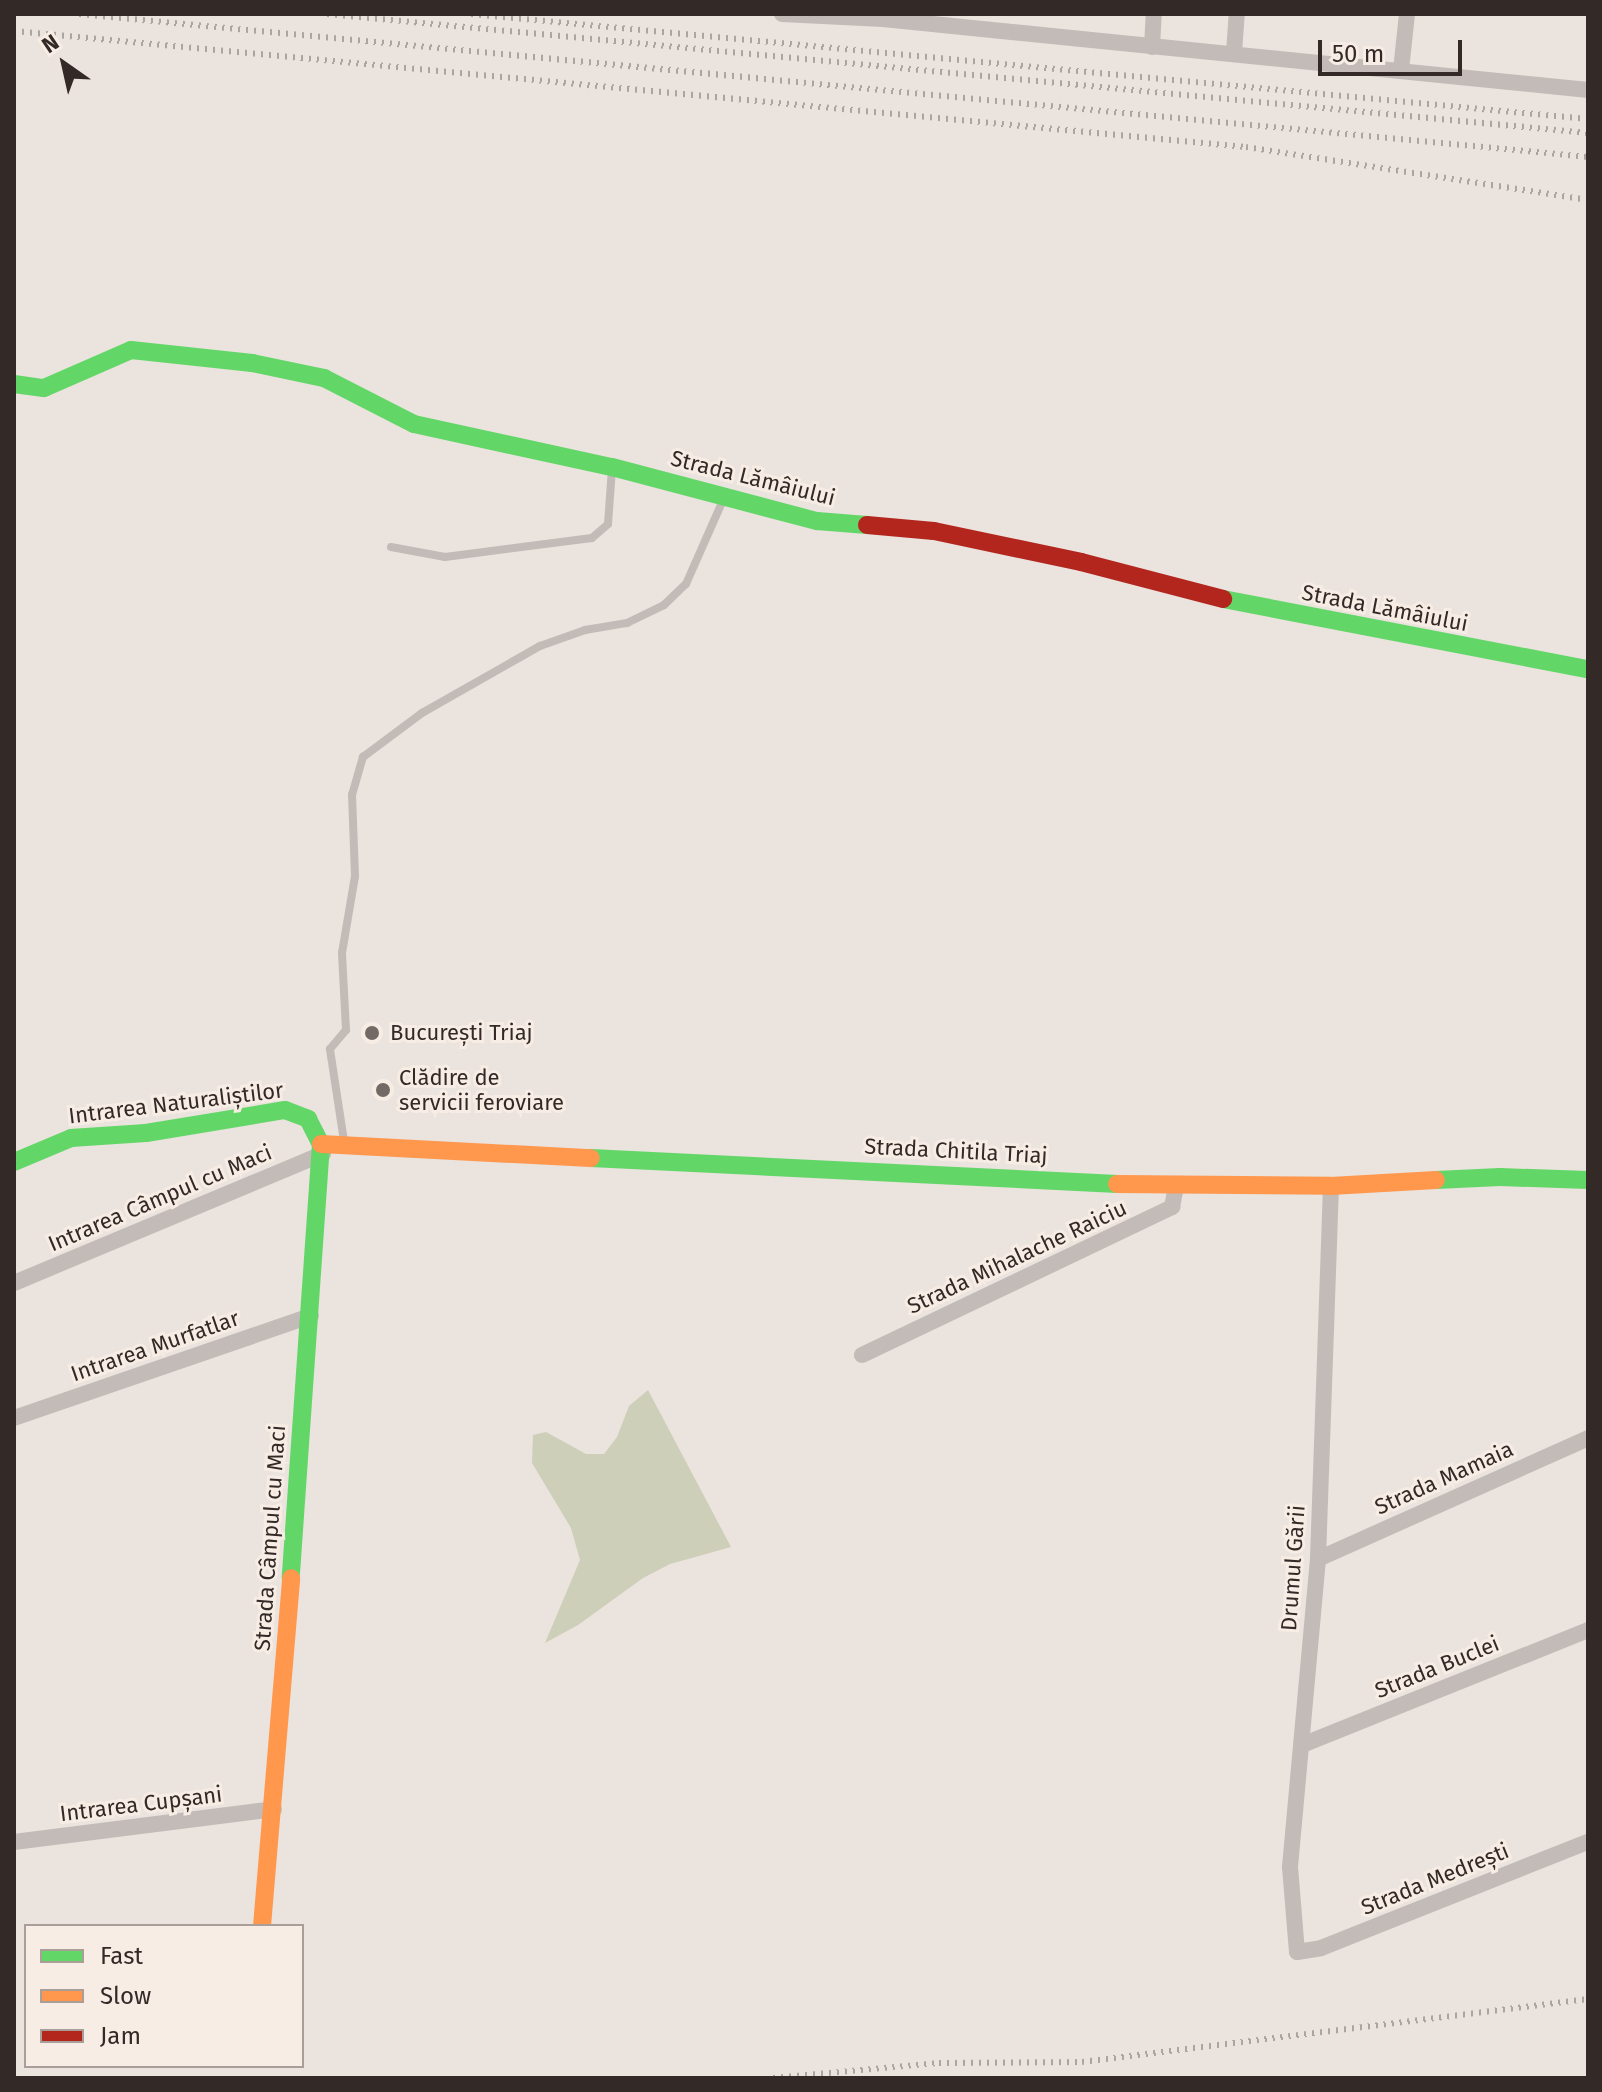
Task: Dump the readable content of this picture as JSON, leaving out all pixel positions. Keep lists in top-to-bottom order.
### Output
{
  "streets": {
    "street": [
      "Strada Lămâiului",
      "Intrarea Naturaliștilor",
      "Strada Chitila Triaj",
      "Intrarea Câmpul cu Maci",
      "Strada Mihalache Raiciu",
      "Intrarea Murfatlar",
      "Strada Mamaia",
      "Strada Câmpul cu Maci",
      "Drumul Gării",
      "Strada Buclei",
      "Intrarea Cupșani",
      "Strada Medrești"
    ]
  },
  "crossings": [
    ["Intrarea Naturaliștilor", "Strada Chitila Triaj"],
    ["Intrarea Naturaliștilor", "Intrarea Câmpul cu Maci"],
    ["Intrarea Naturaliștilor", "Strada Câmpul cu Maci"],
    ["Strada Chitila Triaj", "Intrarea Câmpul cu Maci"],
    ["Strada Chitila Triaj", "Strada Mihalache Raiciu"],
    ["Strada Chitila Triaj", "Strada Câmpul cu Maci"],
    ["Strada Chitila Triaj", "Drumul Gării"],
    ["Intrarea Câmpul cu Maci", "Strada Câmpul cu Maci"],
    ["Intrarea Murfatlar", "Strada Câmpul cu Maci"],
    ["Strada Mamaia", "Drumul Gării"],
    ["Strada Câmpul cu Maci", "Intrarea Cupșani"],
    ["Drumul Gării", "Strada Buclei"],
    ["Drumul Gării", "Strada Medrești"]
  ],
  "places": ["București Triaj", "Clădire de servicii feroviare"],
  "legend": ["Fast", "Slow", "Jam"],
  "scale_bar": "50 m",
  "north": "top left"
}
